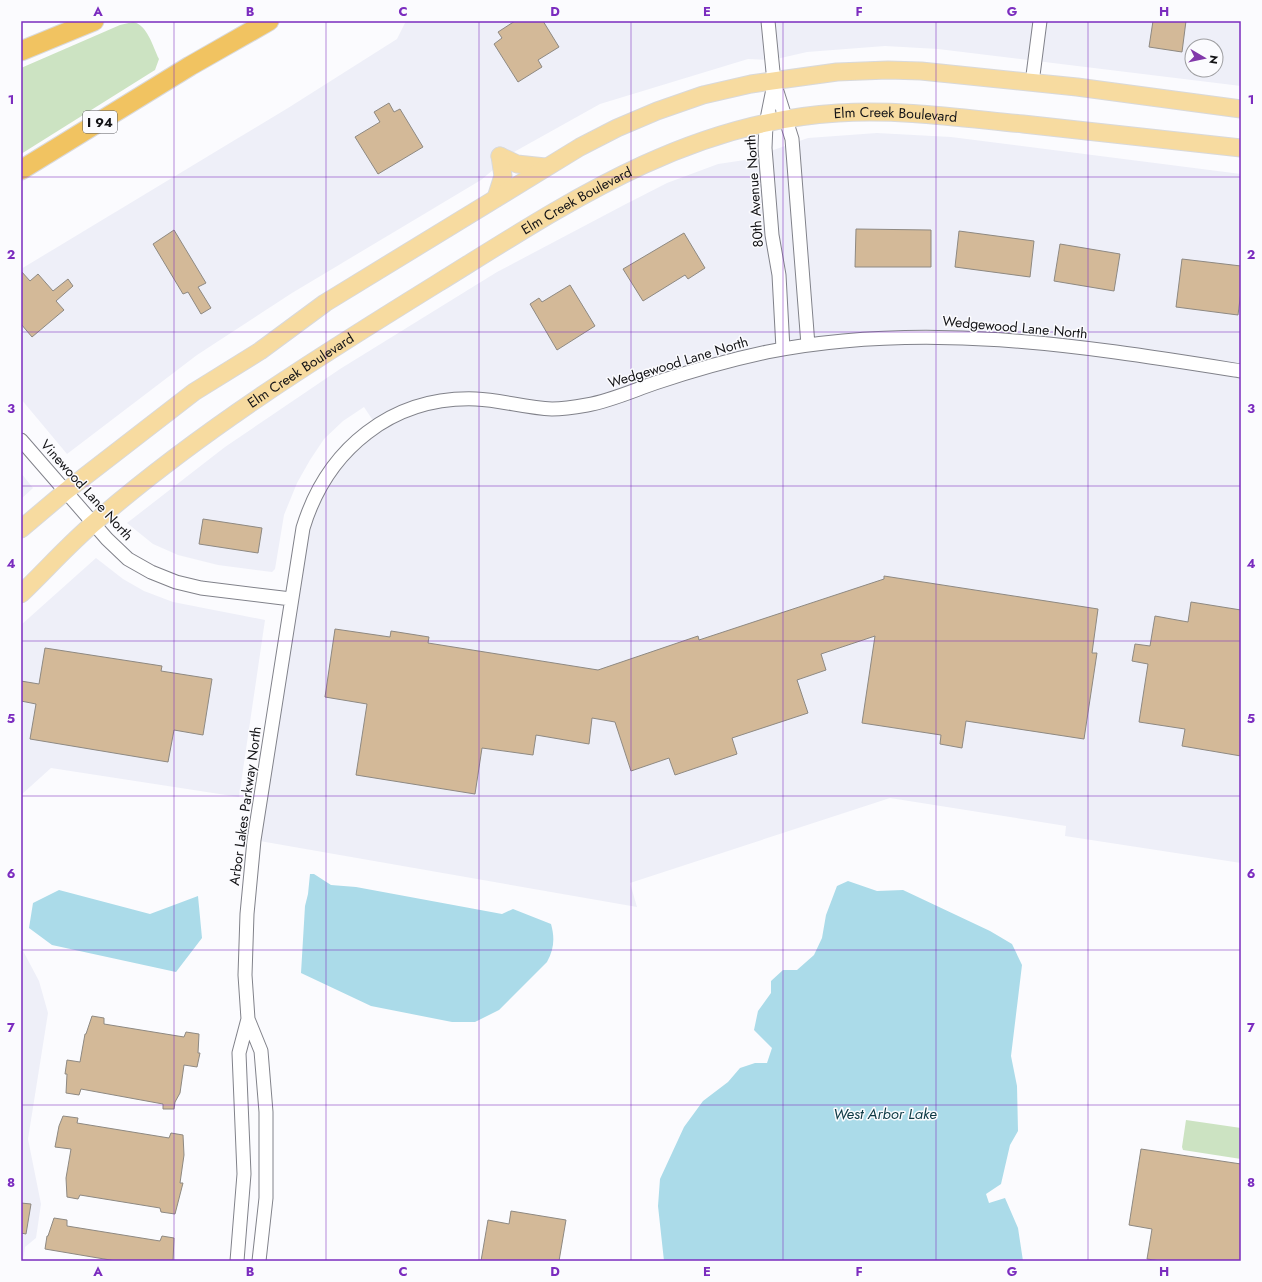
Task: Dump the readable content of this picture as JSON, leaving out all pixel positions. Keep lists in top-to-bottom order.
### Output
{
  "streets": {
    "highway": ["I 94"],
    "main road": ["Elm Creek Boulevard"],
    "street": [
      "80th Avenue North",
      "Wedgewood Lane North",
      "Vinewood Lane North",
      "Arbor Lakes Parkway North"
    ]
  },
  "crossings": [
    ["Elm Creek Boulevard", "80th Avenue North"],
    ["Elm Creek Boulevard", "Vinewood Lane North"],
    ["80th Avenue North", "Wedgewood Lane North"],
    ["Wedgewood Lane North", "Vinewood Lane North"],
    ["Wedgewood Lane North", "Arbor Lakes Parkway North"],
    ["Vinewood Lane North", "Arbor Lakes Parkway North"]
  ],
  "water": ["West Arbor Lake"],
  "north": "right",
  "grid": {
    "columns": [
      "A",
      "B",
      "C",
      "D",
      "E",
      "F",
      "G",
      "H"
    ],
    "rows": [
      "1",
      "2",
      "3",
      "4",
      "5",
      "6",
      "7",
      "8"
    ]
  }
}
